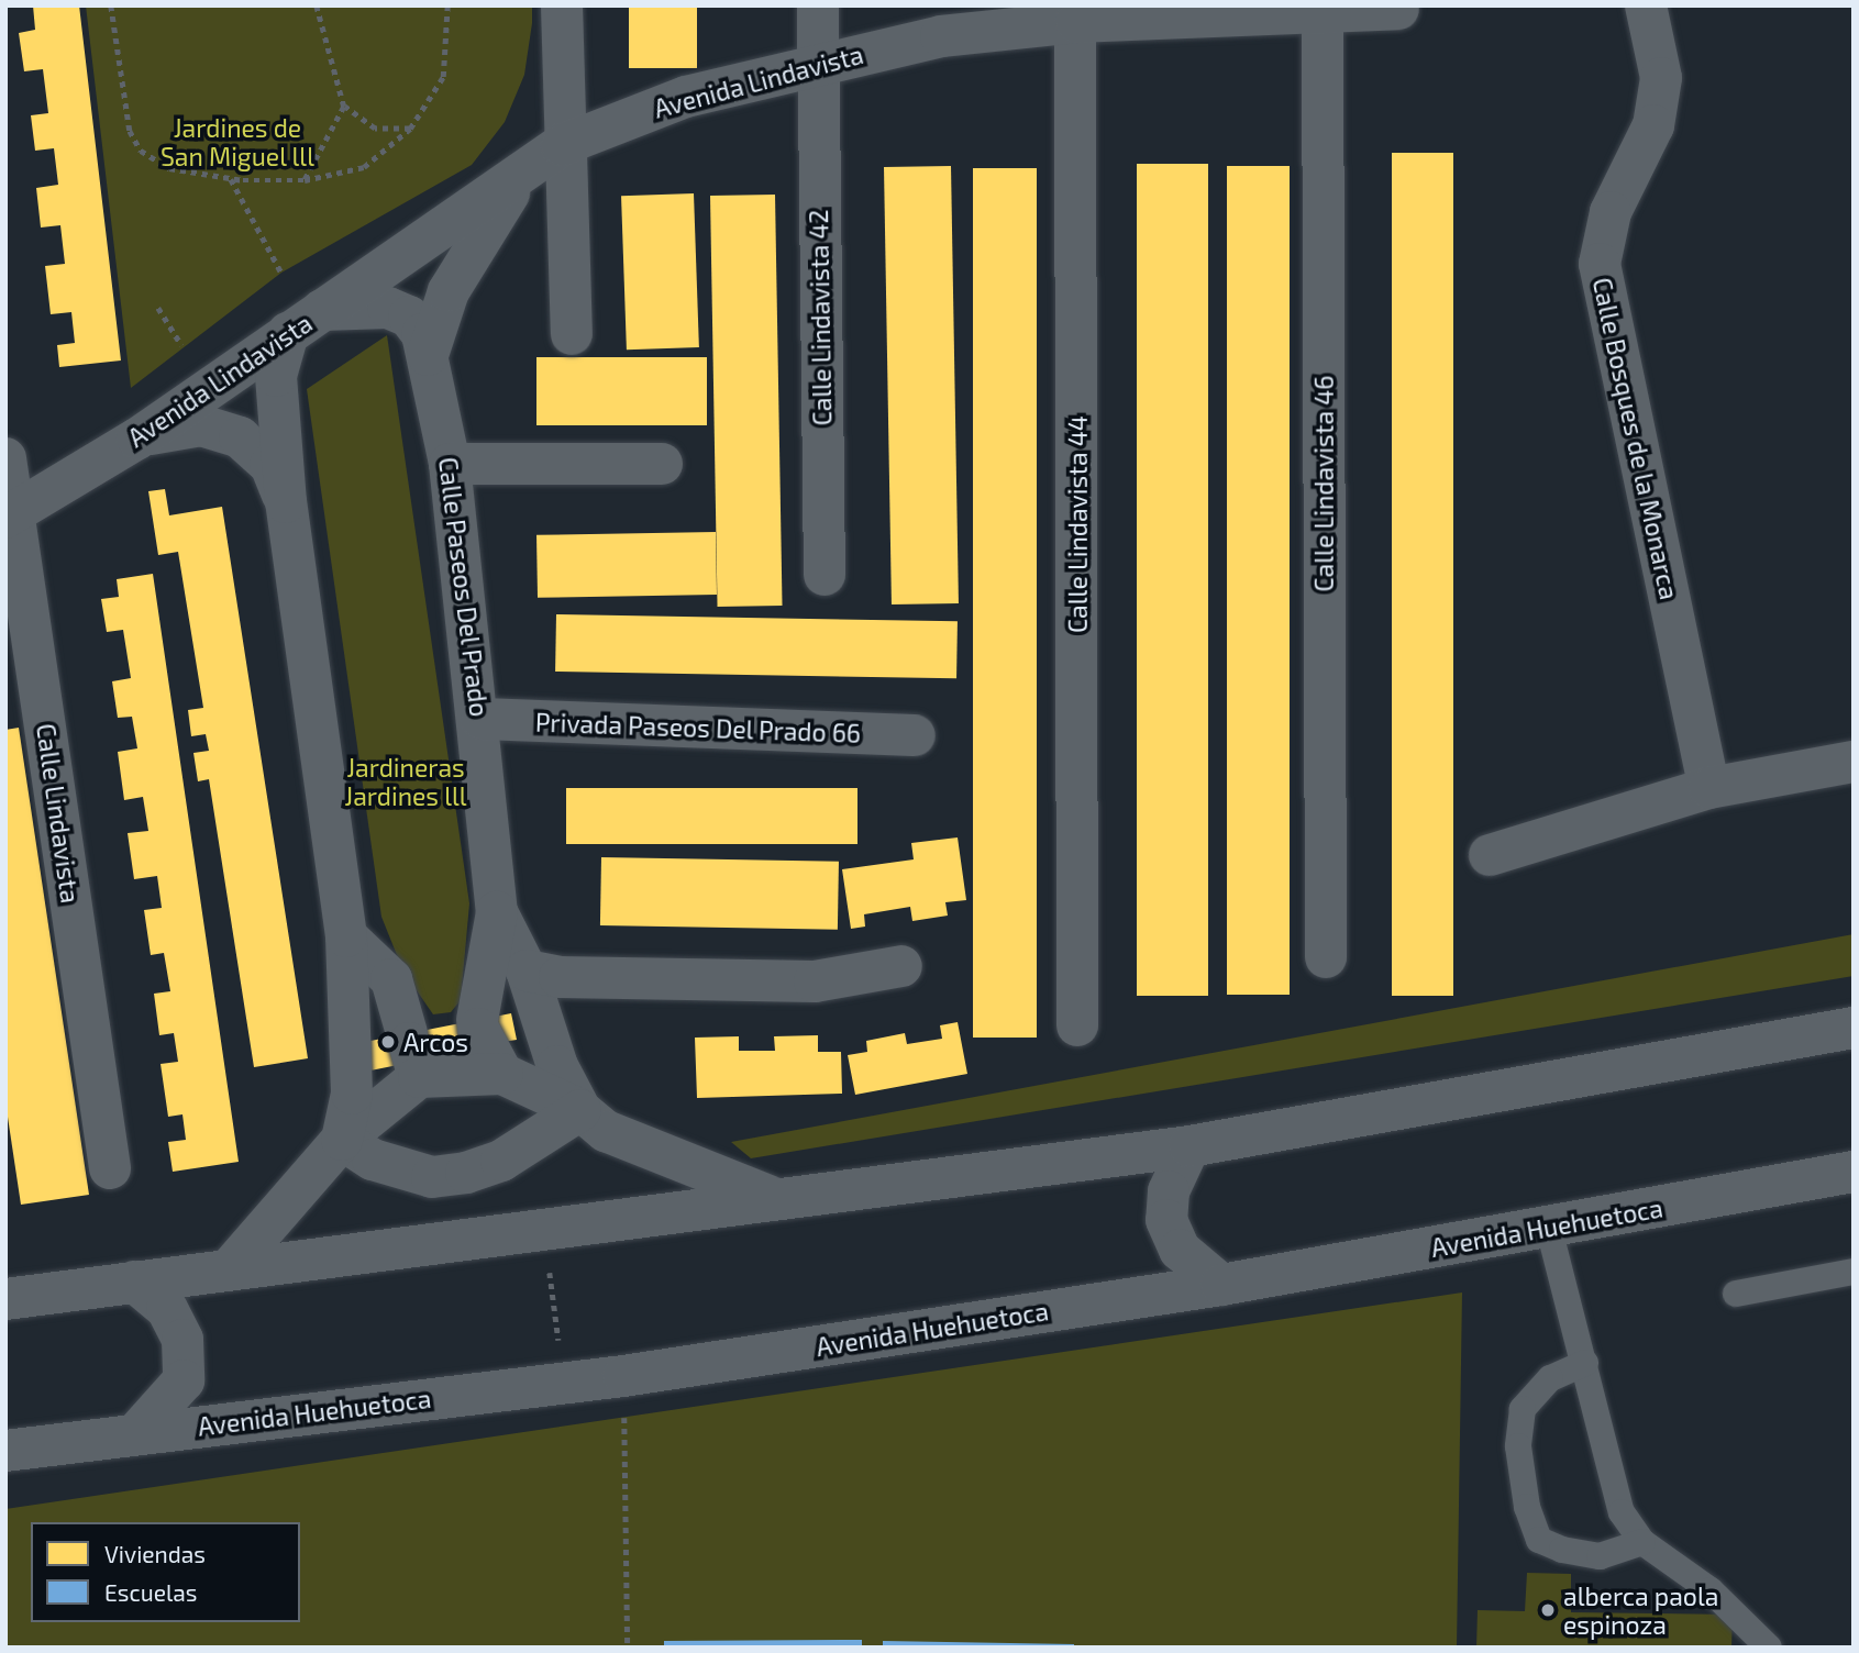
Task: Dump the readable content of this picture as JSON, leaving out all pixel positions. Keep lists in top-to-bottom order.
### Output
{
  "streets": {
    "street": [
      "Avenida Lindavista",
      "Calle Lindavista 42",
      "Calle Bosques de la Monarca",
      "Calle Lindavista 46",
      "Calle Lindavista 44",
      "Calle Paseos Del Prado",
      "Privada Paseos Del Prado 66",
      "Calle Lindavista",
      "Avenida Huehuetoca"
    ]
  },
  "crossings": [
    ["Avenida Lindavista", "Calle Lindavista 42"],
    ["Avenida Lindavista", "Calle Lindavista 46"],
    ["Avenida Lindavista", "Calle Lindavista 44"],
    ["Avenida Lindavista", "Calle Paseos Del Prado"],
    ["Avenida Lindavista", "Calle Lindavista"],
    ["Calle Paseos Del Prado", "Privada Paseos Del Prado 66"]
  ],
  "parks": ["Jardines de San Miguel lll", "Jardineras Jardines lll"],
  "places": ["Arcos", "alberca paola espinoza"],
  "legend": ["Viviendas", "Escuelas"]
}
